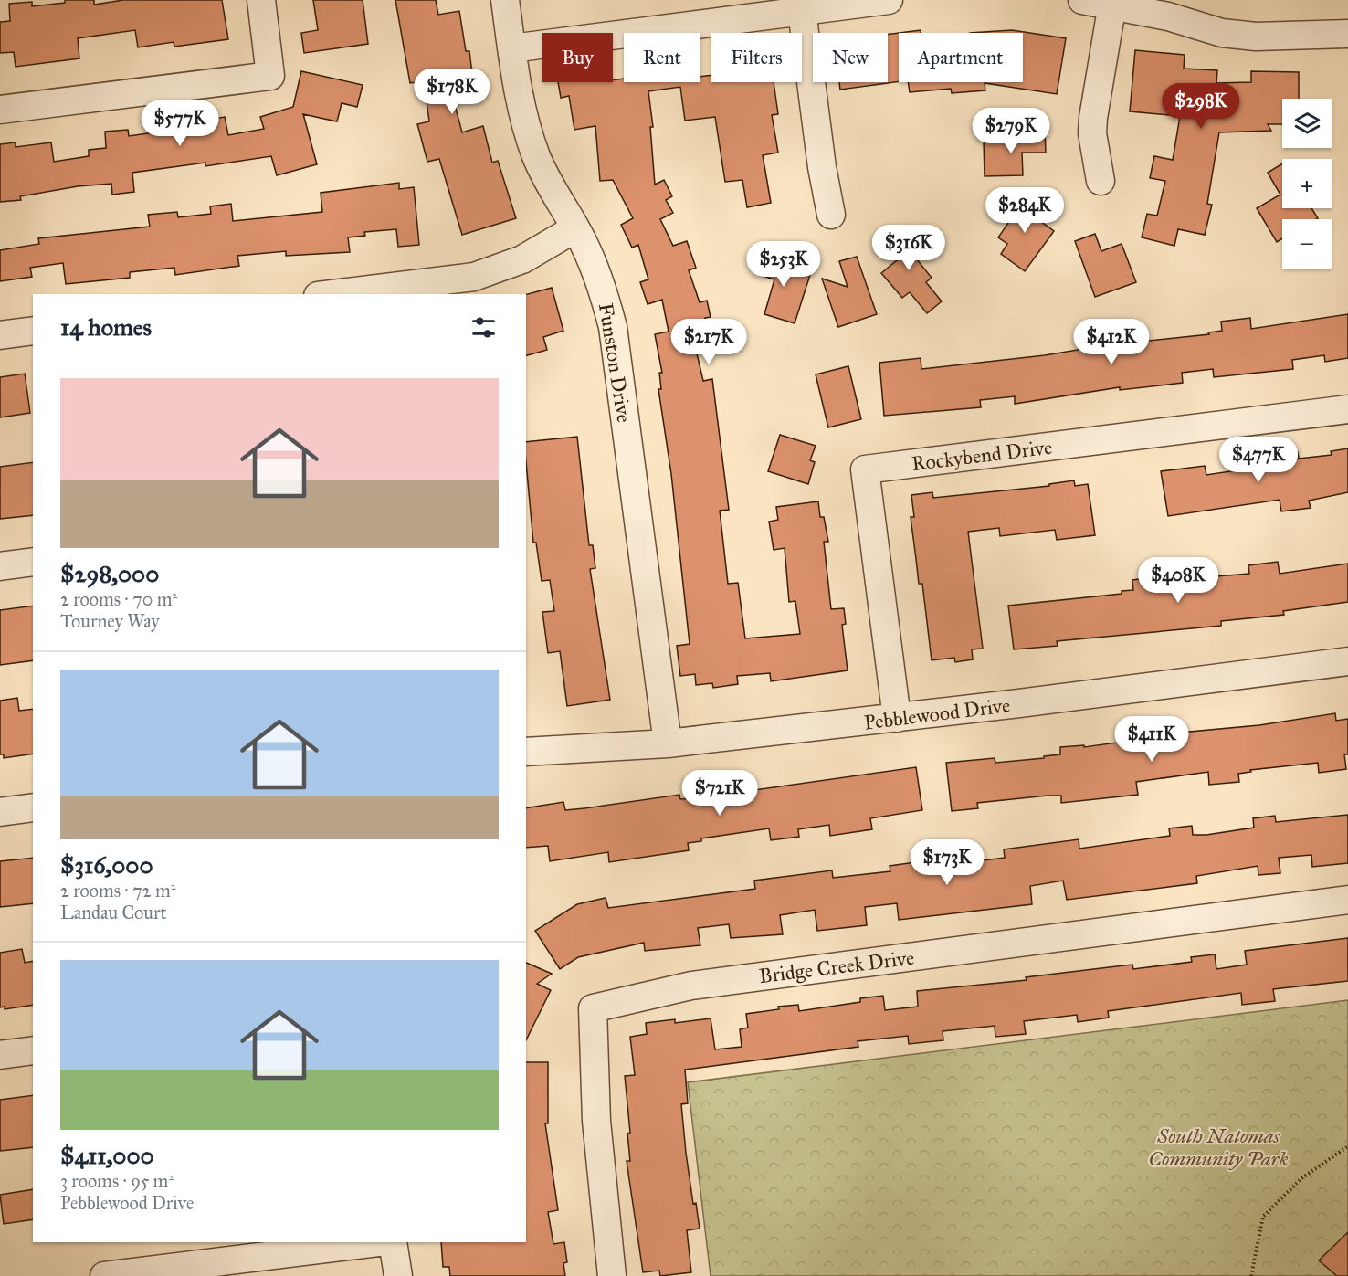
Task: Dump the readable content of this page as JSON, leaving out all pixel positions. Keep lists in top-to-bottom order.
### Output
{
  "streets": {
    "street": [
      "Funston Drive",
      "Rockybend Drive",
      "Pebblewood Drive",
      "Bridge Creek Drive"
    ]
  },
  "crossings": [
    ["Funston Drive", "Pebblewood Drive"],
    ["Rockybend Drive", "Pebblewood Drive"]
  ],
  "parks": ["South Natomas Community Park"],
  "page": {
    "chip": [
      "Buy",
      "Rent",
      "Filters",
      "New",
      "Apartment"
    ],
    "price": [
      "$178K",
      "$298K",
      "$577K",
      "$279K",
      "$284K",
      "$316K",
      "$253K",
      "$217K",
      "$412K",
      "$477K",
      "$408K",
      "$411K",
      "$721K",
      "$173K"
    ],
    "map_buttons": ["+", "−"],
    "heading": "14 homes",
    "list": [
      {
        "name": "$298,000",
        "note": "2 rooms · 70 m² · Tourney Way"
      },
      {
        "name": "$316,000",
        "note": "2 rooms · 72 m² · Landau Court"
      },
      {
        "name": "$411,000",
        "note": "3 rooms · 95 m² · Pebblewood Drive"
      }
    ]
  }
}
